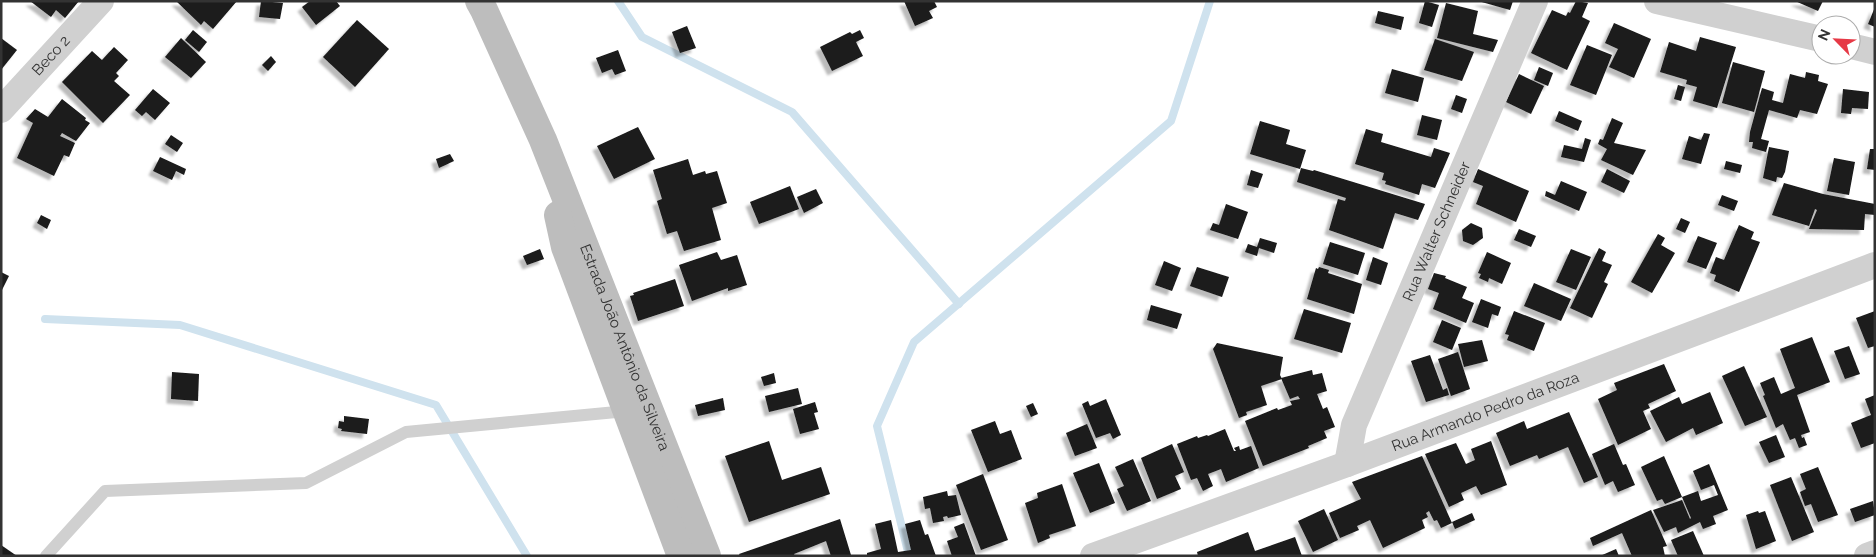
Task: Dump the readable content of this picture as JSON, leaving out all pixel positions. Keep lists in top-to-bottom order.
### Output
{
  "streets": {
    "main road": ["Estrada João Antônio da Silveira"],
    "street": ["Beco 2", "Rua Walter Schneider", "Rua Armando Pedro da Roza"]
  },
  "crossings": [
    ["Rua Walter Schneider", "Rua Armando Pedro da Roza"]
  ],
  "north": "top left"
}
